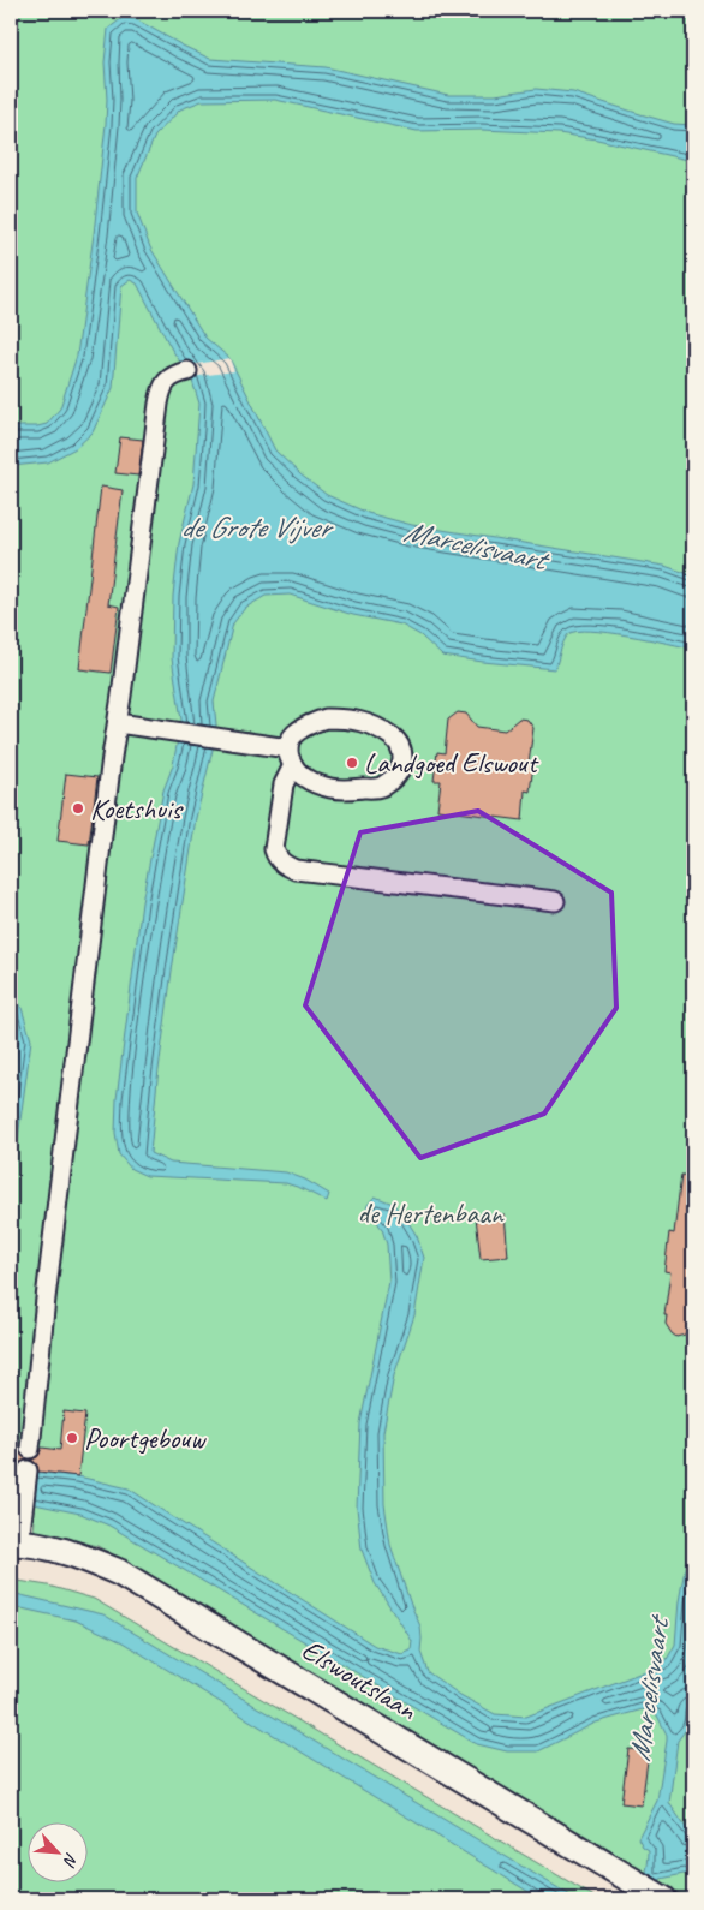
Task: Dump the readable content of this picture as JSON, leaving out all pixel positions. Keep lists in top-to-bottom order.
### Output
{
  "streets": {
    "street": ["Elswoutslaan"]
  },
  "water": ["de Grote Vijver", "Marcelisvaart"],
  "parks": ["de Hertenbaan"],
  "places": ["Landgoed Elswout", "Koetshuis", "Poortgebouw"],
  "north": "bottom right"
}
